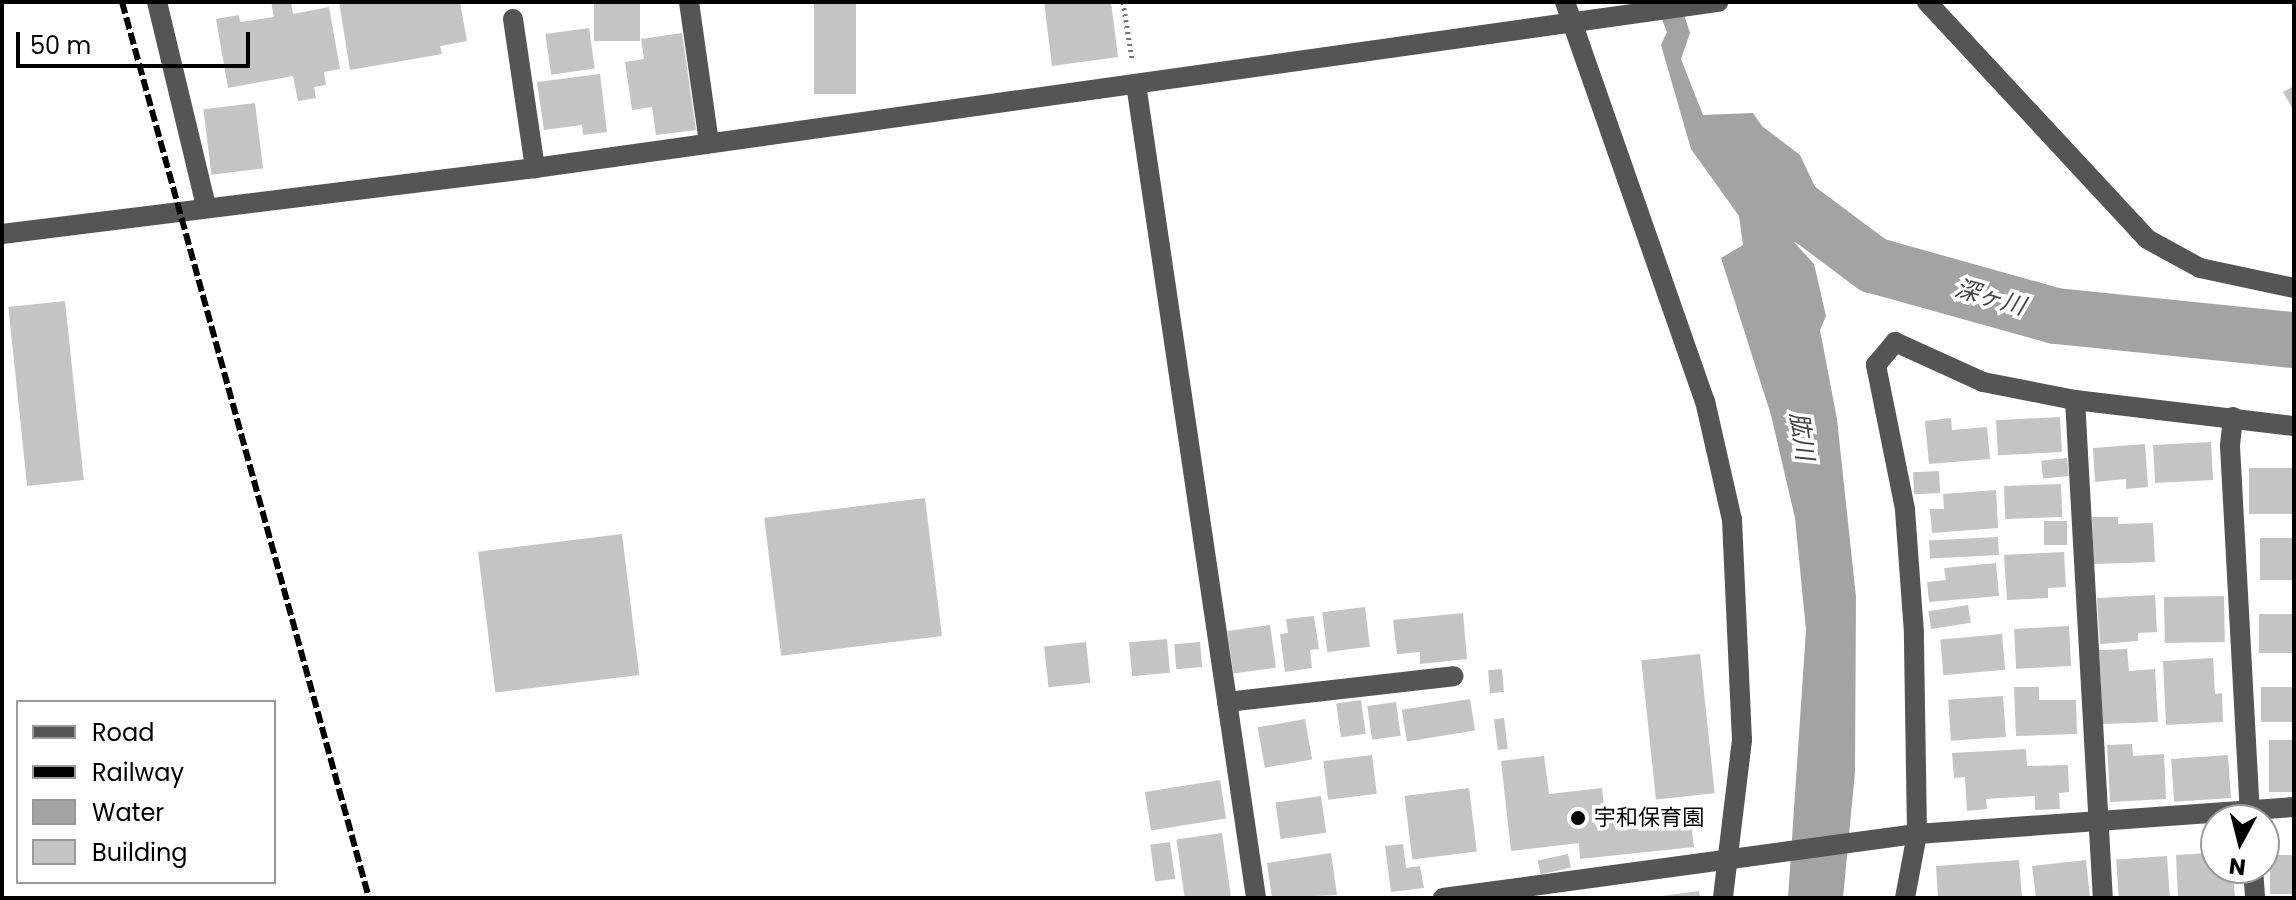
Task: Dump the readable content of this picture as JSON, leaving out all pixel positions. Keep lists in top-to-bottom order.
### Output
{
  "water": ["深ヶ川", "肱川"],
  "places": ["宇和保育園"],
  "legend": [
    "Road",
    "Railway",
    "Water",
    "Building"
  ],
  "scale_bar": "50 m",
  "north": "bottom"
}
